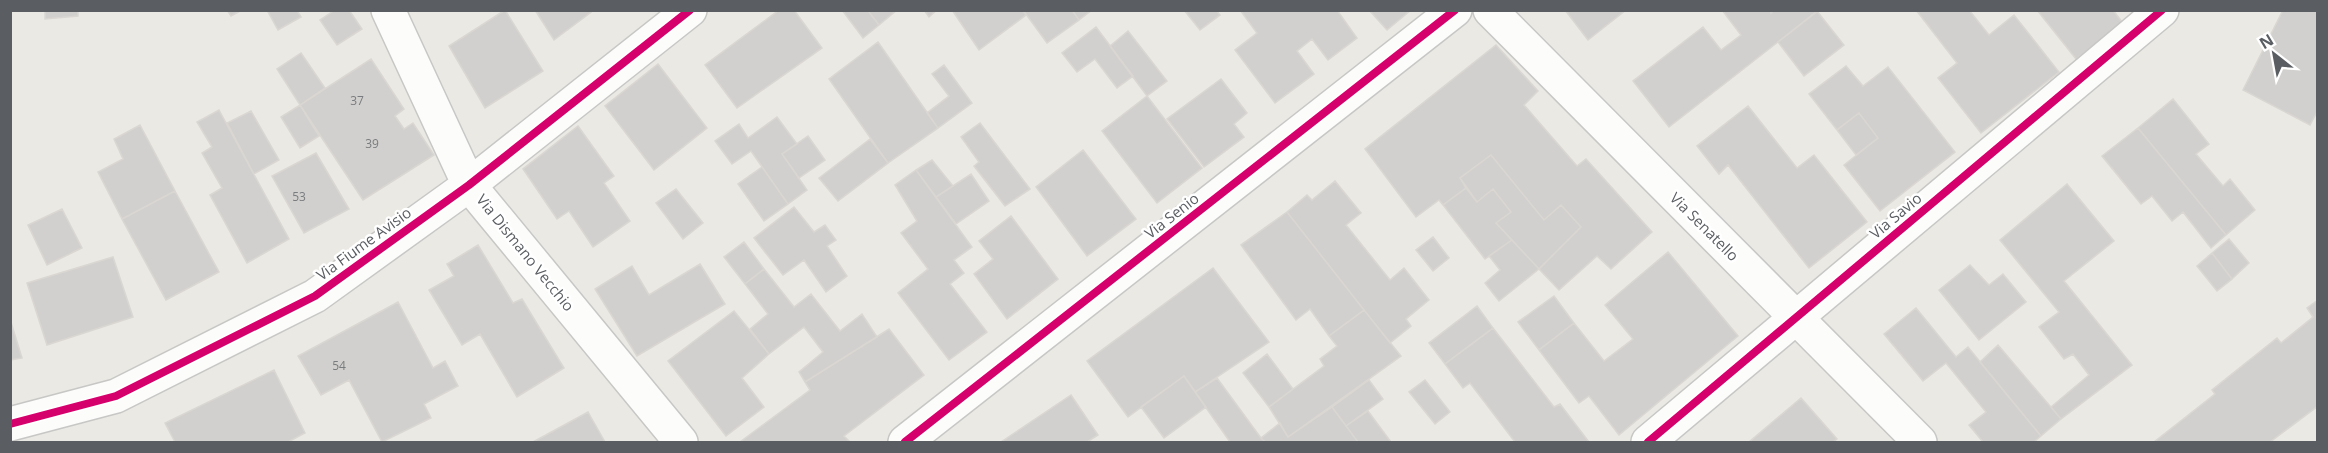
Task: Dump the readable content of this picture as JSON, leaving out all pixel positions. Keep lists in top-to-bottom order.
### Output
{
  "streets": {
    "street": [
      "Via Senio",
      "Via Savio",
      "Via Senatello",
      "Via Fiume Avisio",
      "Via Dismano Vecchio"
    ]
  },
  "crossings": [
    ["Via Savio", "Via Senatello"],
    ["Via Fiume Avisio", "Via Dismano Vecchio"]
  ],
  "house_numbers": [
    "37",
    "39",
    "53",
    "54"
  ],
  "north": "top left"
}
